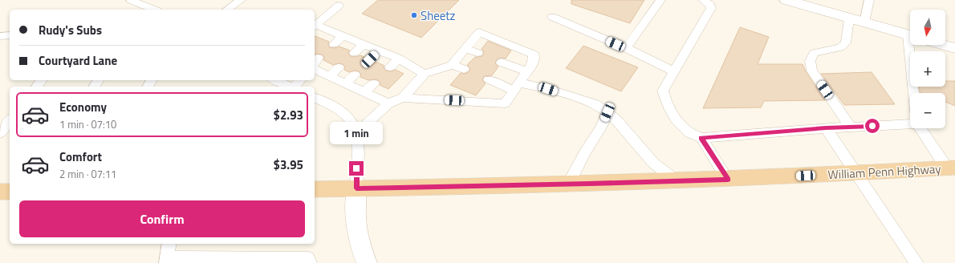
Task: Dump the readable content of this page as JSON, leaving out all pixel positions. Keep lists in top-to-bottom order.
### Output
{
  "streets": {
    "highway": ["William Penn Highway"]
  },
  "places": ["Sheetz"],
  "north": "bottom",
  "page": {
    "map_buttons": ["+", "−"],
    "banner": ["Rudy's Subs", "Courtyard Lane"],
    "list": [
      {
        "name": "Economy",
        "note": "1 min · 07:10",
        "value": "$2.93"
      },
      {
        "name": "Comfort",
        "note": "2 min · 07:11",
        "value": "$3.95"
      }
    ],
    "bubble": "1 min",
    "buttons": "Confirm"
  }
}
